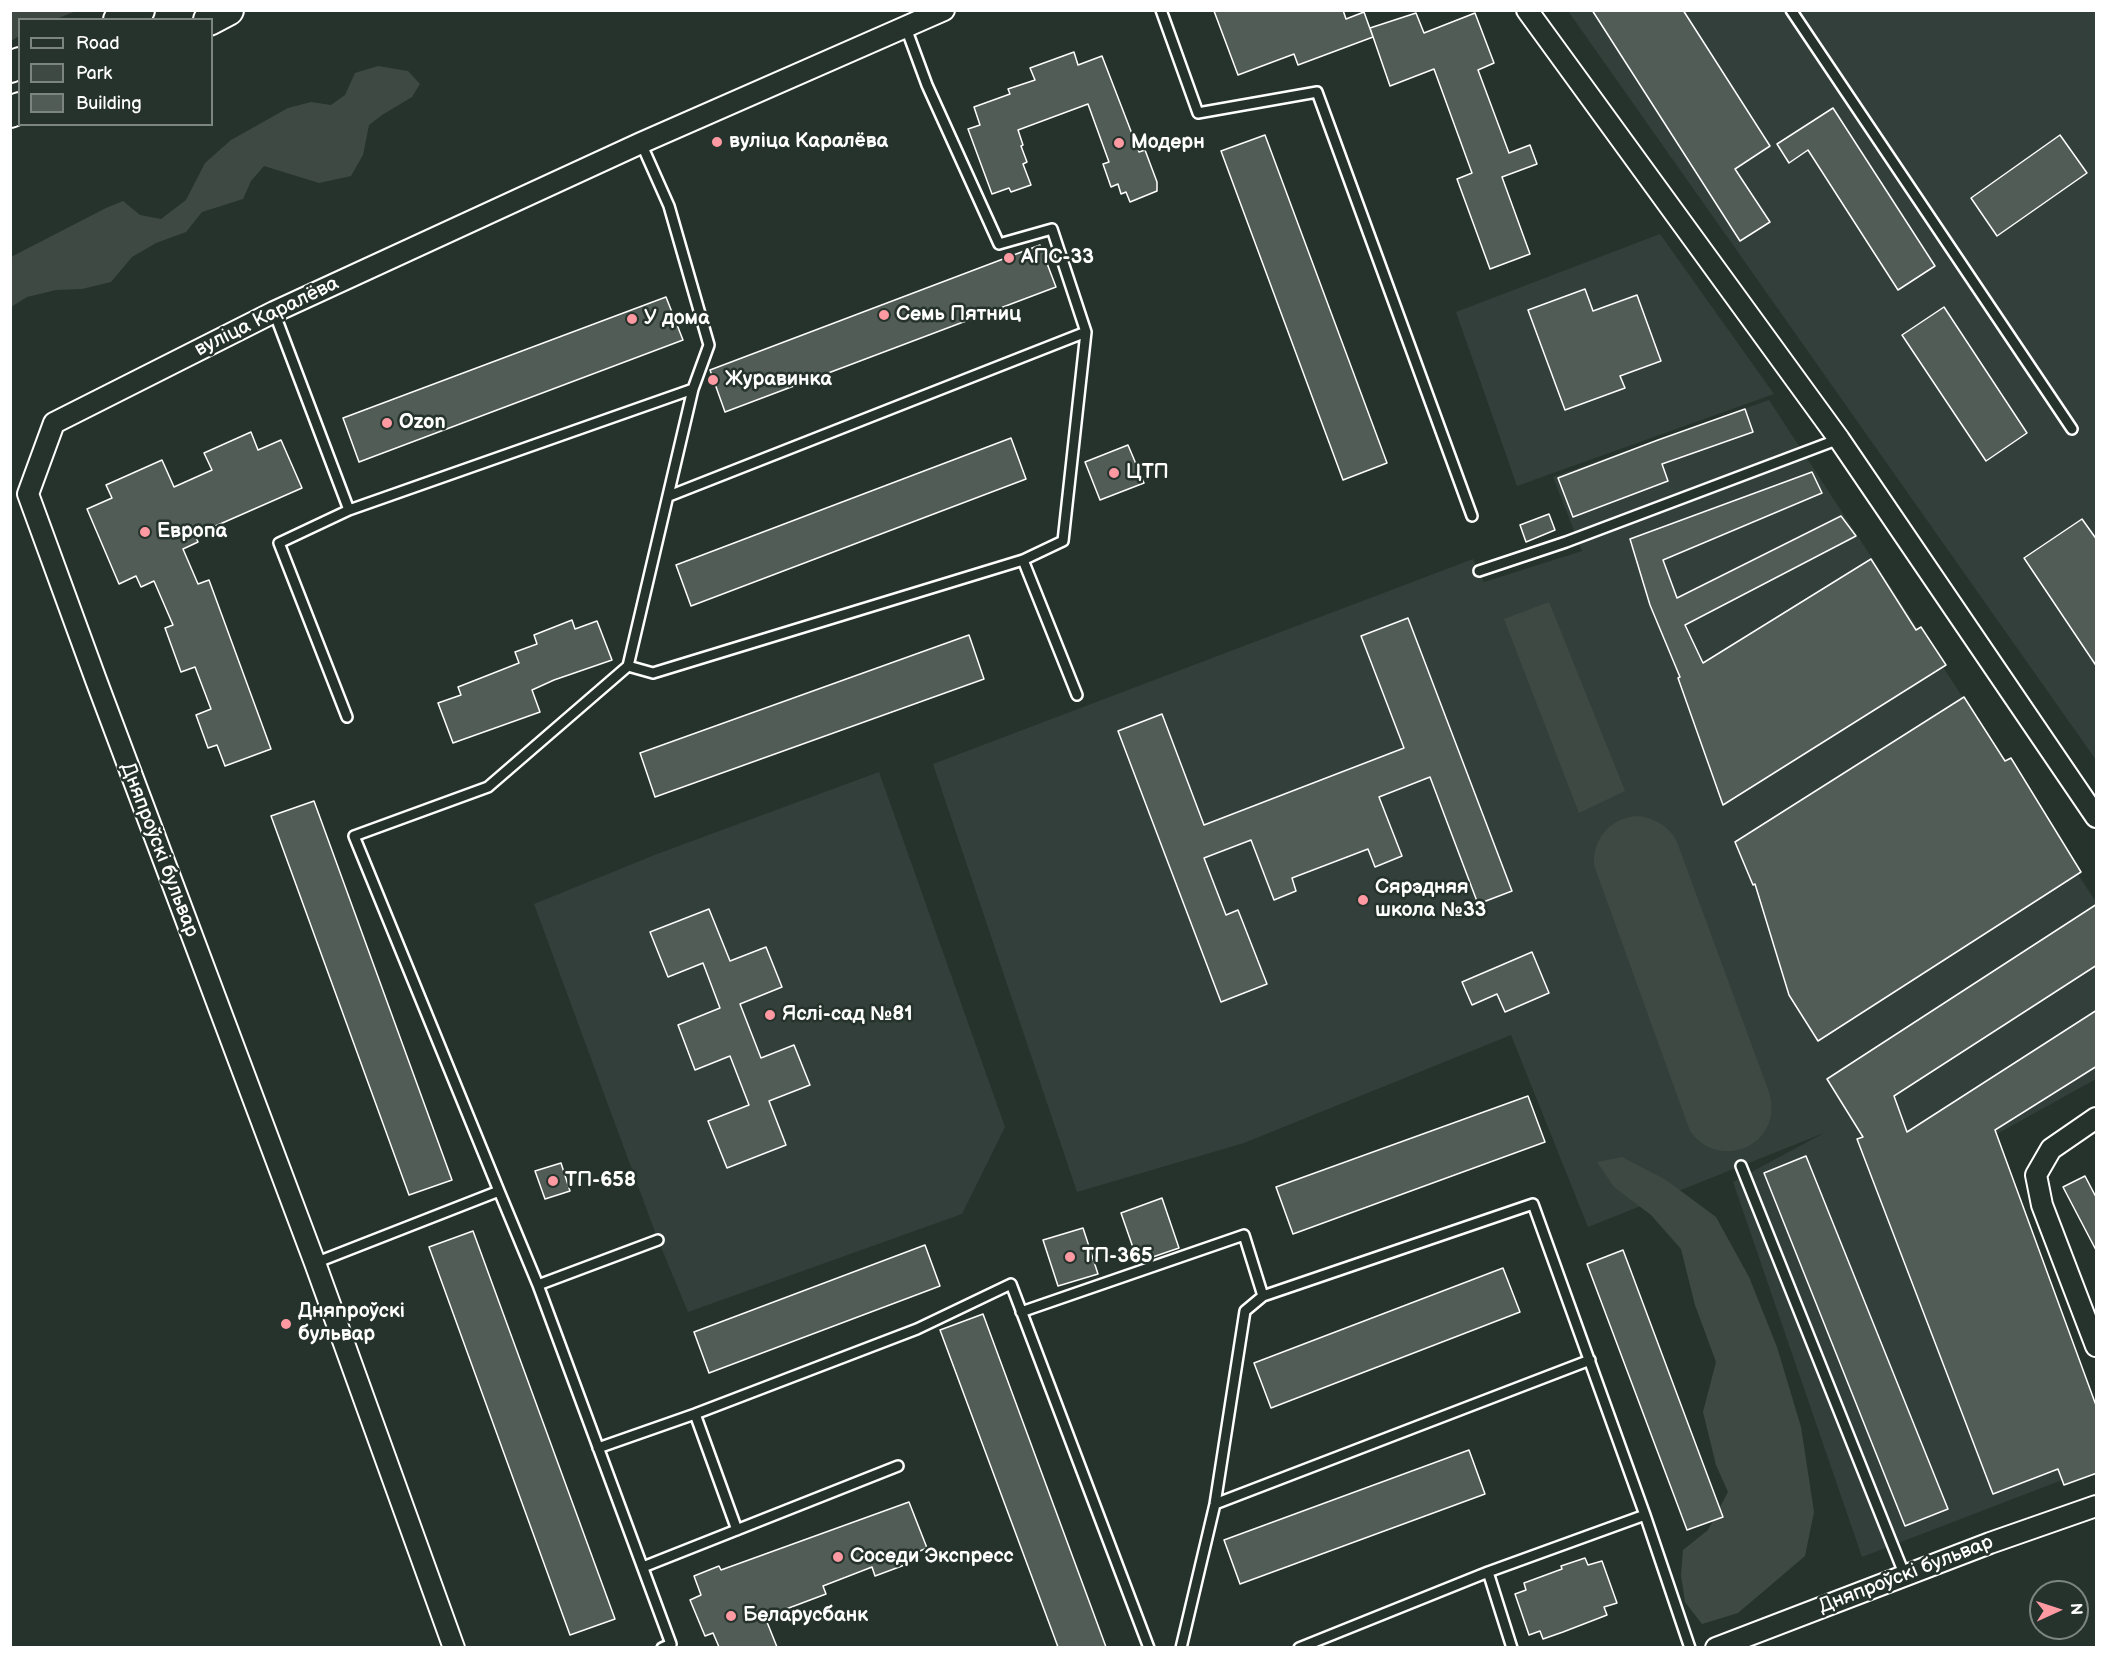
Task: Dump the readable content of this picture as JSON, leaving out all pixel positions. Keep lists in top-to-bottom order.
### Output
{
  "streets": {
    "street": ["вуліца Каралёва", "Дняпроўскі бульвар"]
  },
  "crossings": [
    ["вуліца Каралёва", "Дняпроўскі бульвар"]
  ],
  "places": [
    "вуліца Каралёва",
    "Модерн",
    "АПС-33",
    "Семь Пятниц",
    "У дома",
    "Журавинка",
    "Ozon",
    "ЦТП",
    "Европа",
    "Сярэдняя школа №33",
    "Яслі-сад №81",
    "ТП-658",
    "ТП-365",
    "Дняпроўскі бульвар",
    "Соседи Экспресс",
    "Беларусбанк"
  ],
  "legend": ["Road", "Park", "Building"],
  "north": "right"
}
